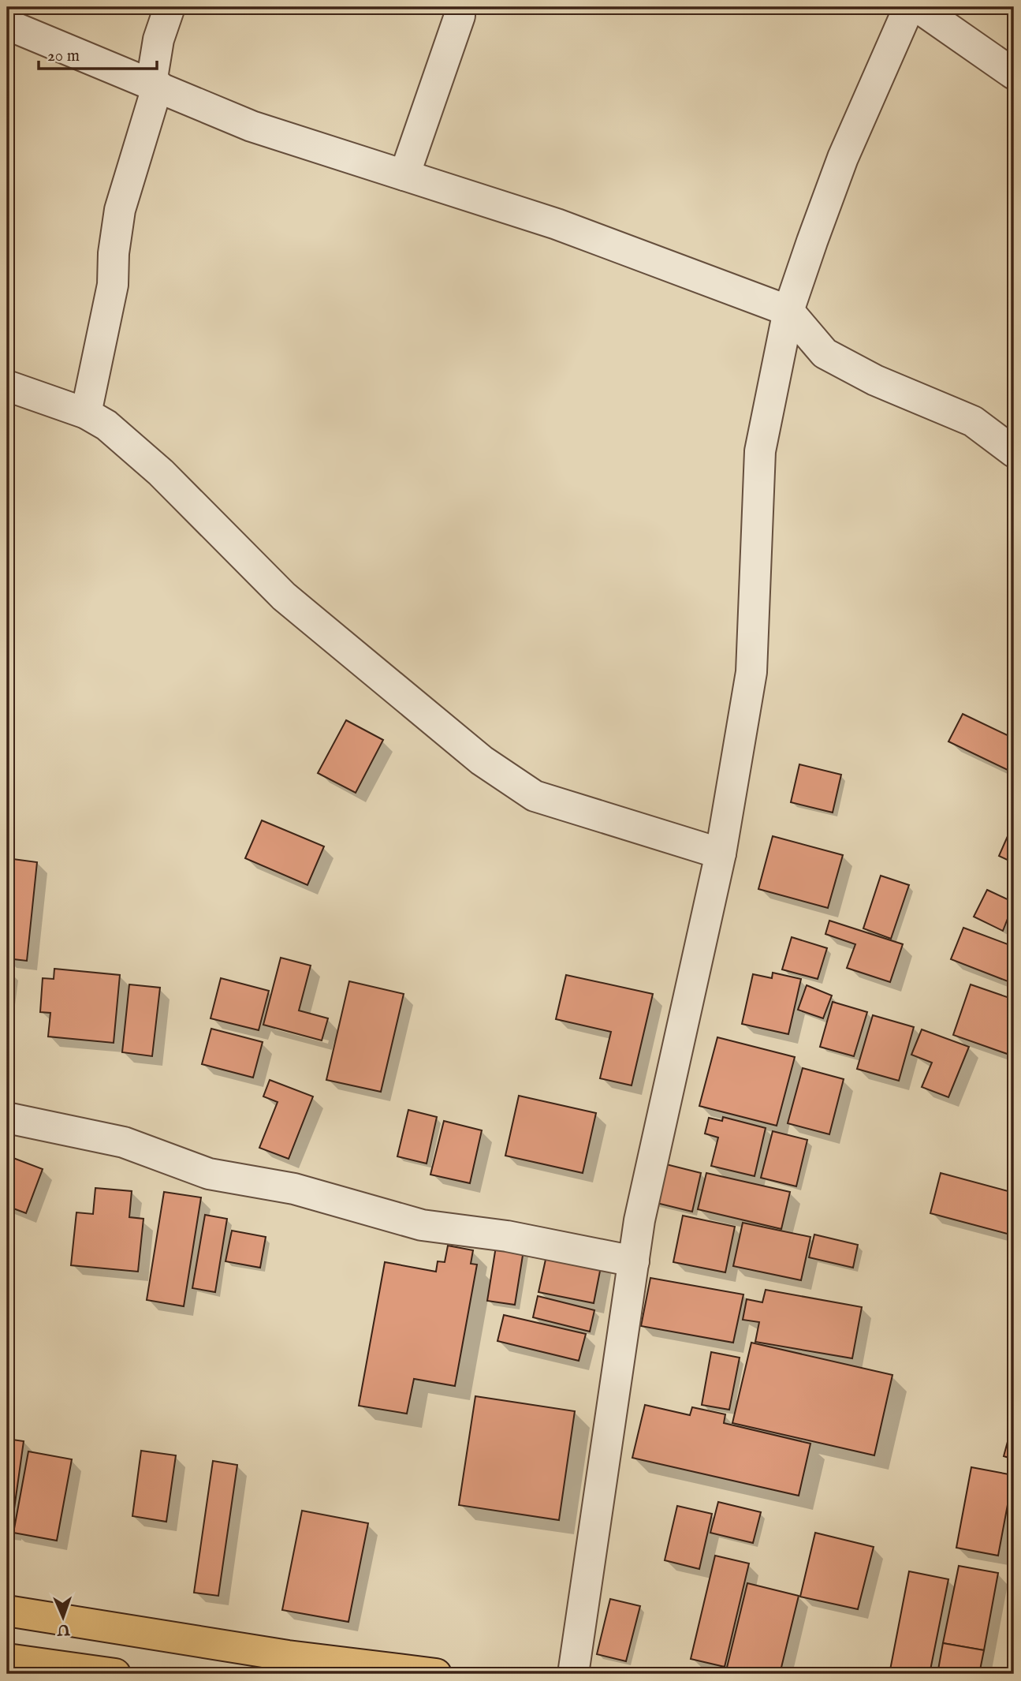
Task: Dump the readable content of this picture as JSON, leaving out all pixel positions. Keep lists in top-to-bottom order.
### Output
{
  "scale_bar": "20 m",
  "north": "bottom"
}
